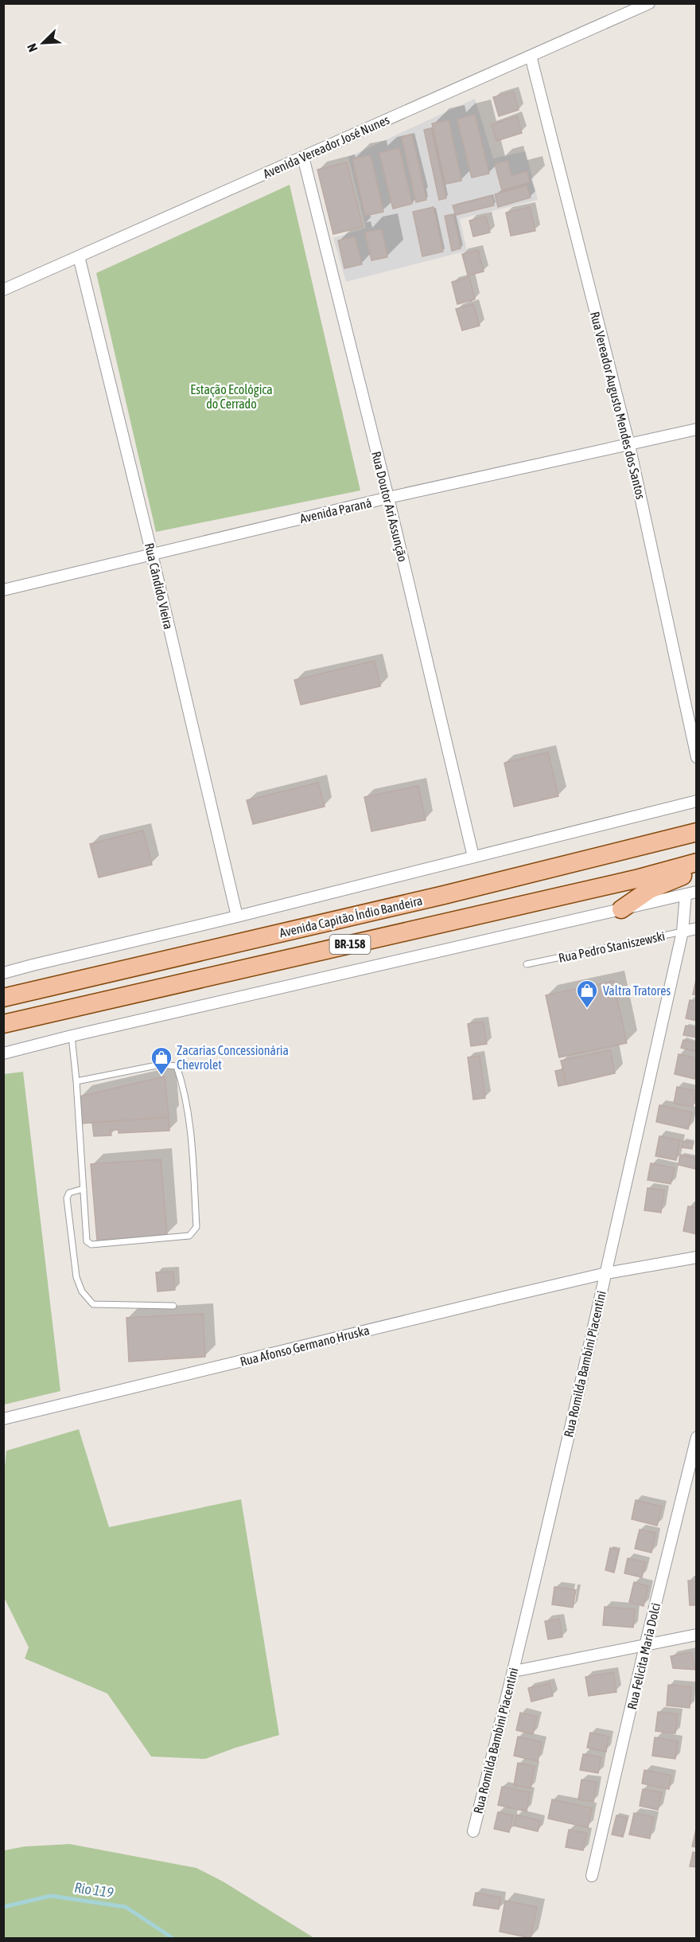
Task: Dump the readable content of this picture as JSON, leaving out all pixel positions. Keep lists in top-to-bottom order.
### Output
{
  "streets": {
    "main road": ["Avenida Capitão Índio Bandeira", "BR-158"],
    "street": [
      "Avenida Vereador José Nunes",
      "Rua Vereador Augusto Mendes dos Santos",
      "Rua Doutor Ari Assunção",
      "Avenida Paraná",
      "Rua Cândido Vieira",
      "Rua Pedro Staniszewski",
      "Rua Afonso Germano Hruska",
      "Rua Romilda Bambini Piacentini",
      "Rua Felicita Maria Dolci"
    ]
  },
  "crossings": [
    ["Avenida Vereador José Nunes", "Rua Vereador Augusto Mendes dos Santos"],
    ["Avenida Vereador José Nunes", "Rua Doutor Ari Assunção"],
    ["Avenida Vereador José Nunes", "Rua Cândido Vieira"],
    ["Rua Vereador Augusto Mendes dos Santos", "Avenida Paraná"],
    ["Rua Doutor Ari Assunção", "Avenida Paraná"],
    ["Avenida Paraná", "Rua Cândido Vieira"],
    ["Rua Pedro Staniszewski", "Rua Romilda Bambini Piacentini"],
    ["Rua Afonso Germano Hruska", "Rua Romilda Bambini Piacentini"]
  ],
  "water": ["Rio 119"],
  "parks": ["Estação Ecológica do Cerrado"],
  "places": {
    "shop": ["Valtra Tratores", "Zacarias Concessionária Chevrolet"]
  },
  "north": "bottom left"
}
